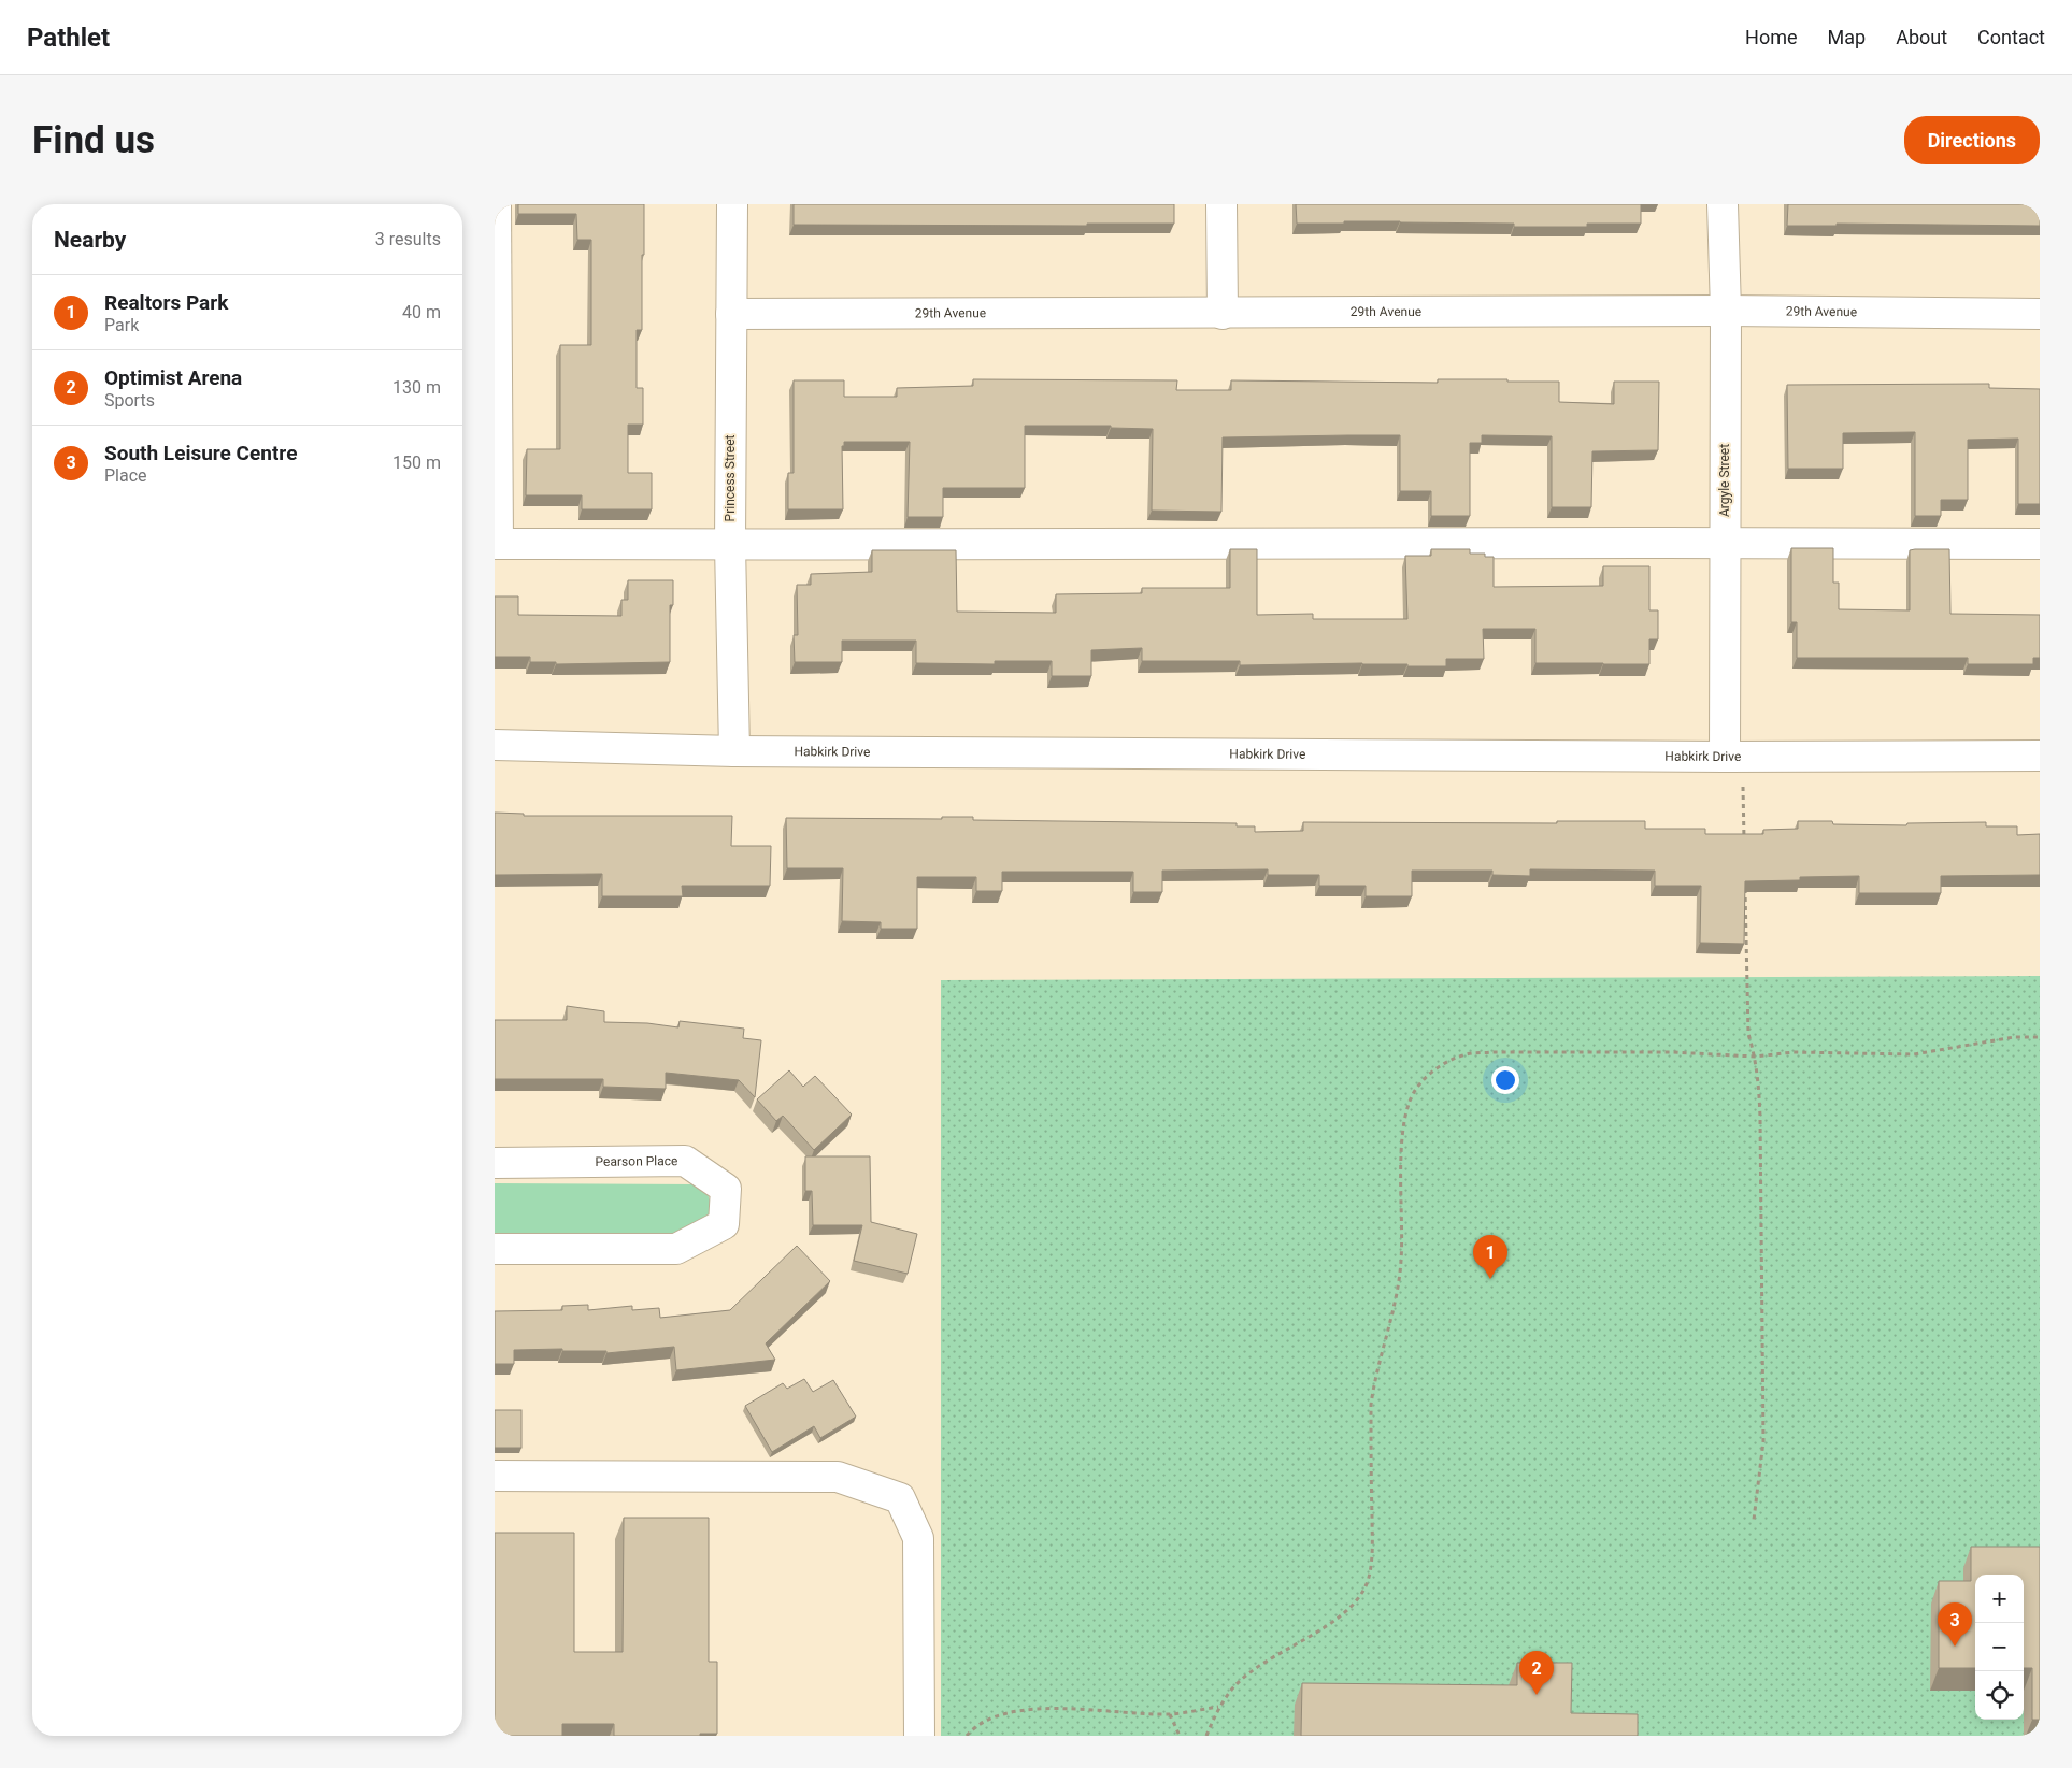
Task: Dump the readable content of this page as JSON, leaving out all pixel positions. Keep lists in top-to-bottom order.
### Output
{
  "streets": {
    "street": [
      "29th Avenue",
      "Princess Street",
      "Argyle Street",
      "Habkirk Drive",
      "Pearson Place"
    ]
  },
  "crossings": [
    ["29th Avenue", "Princess Street"],
    ["29th Avenue", "Argyle Street"],
    ["Princess Street", "Habkirk Drive"],
    ["Argyle Street", "Habkirk Drive"]
  ],
  "page": {
    "header": "Pathlet",
    "nav": [
      "Home",
      "Map",
      "About",
      "Contact"
    ],
    "buttons": "Directions",
    "title": "Find us",
    "heading": ["Nearby", "3 results"],
    "list": [
      {
        "mark": "1",
        "name": "Realtors Park",
        "note": "Park",
        "value": "40 m"
      },
      {
        "mark": "2",
        "name": "Optimist Arena",
        "note": "Sports",
        "value": "130 m"
      },
      {
        "mark": "3",
        "name": "South Leisure Centre",
        "note": "Place",
        "value": "150 m"
      }
    ],
    "pins": ["1", "3", "2"],
    "map_buttons": ["+", "−"]
  }
}
